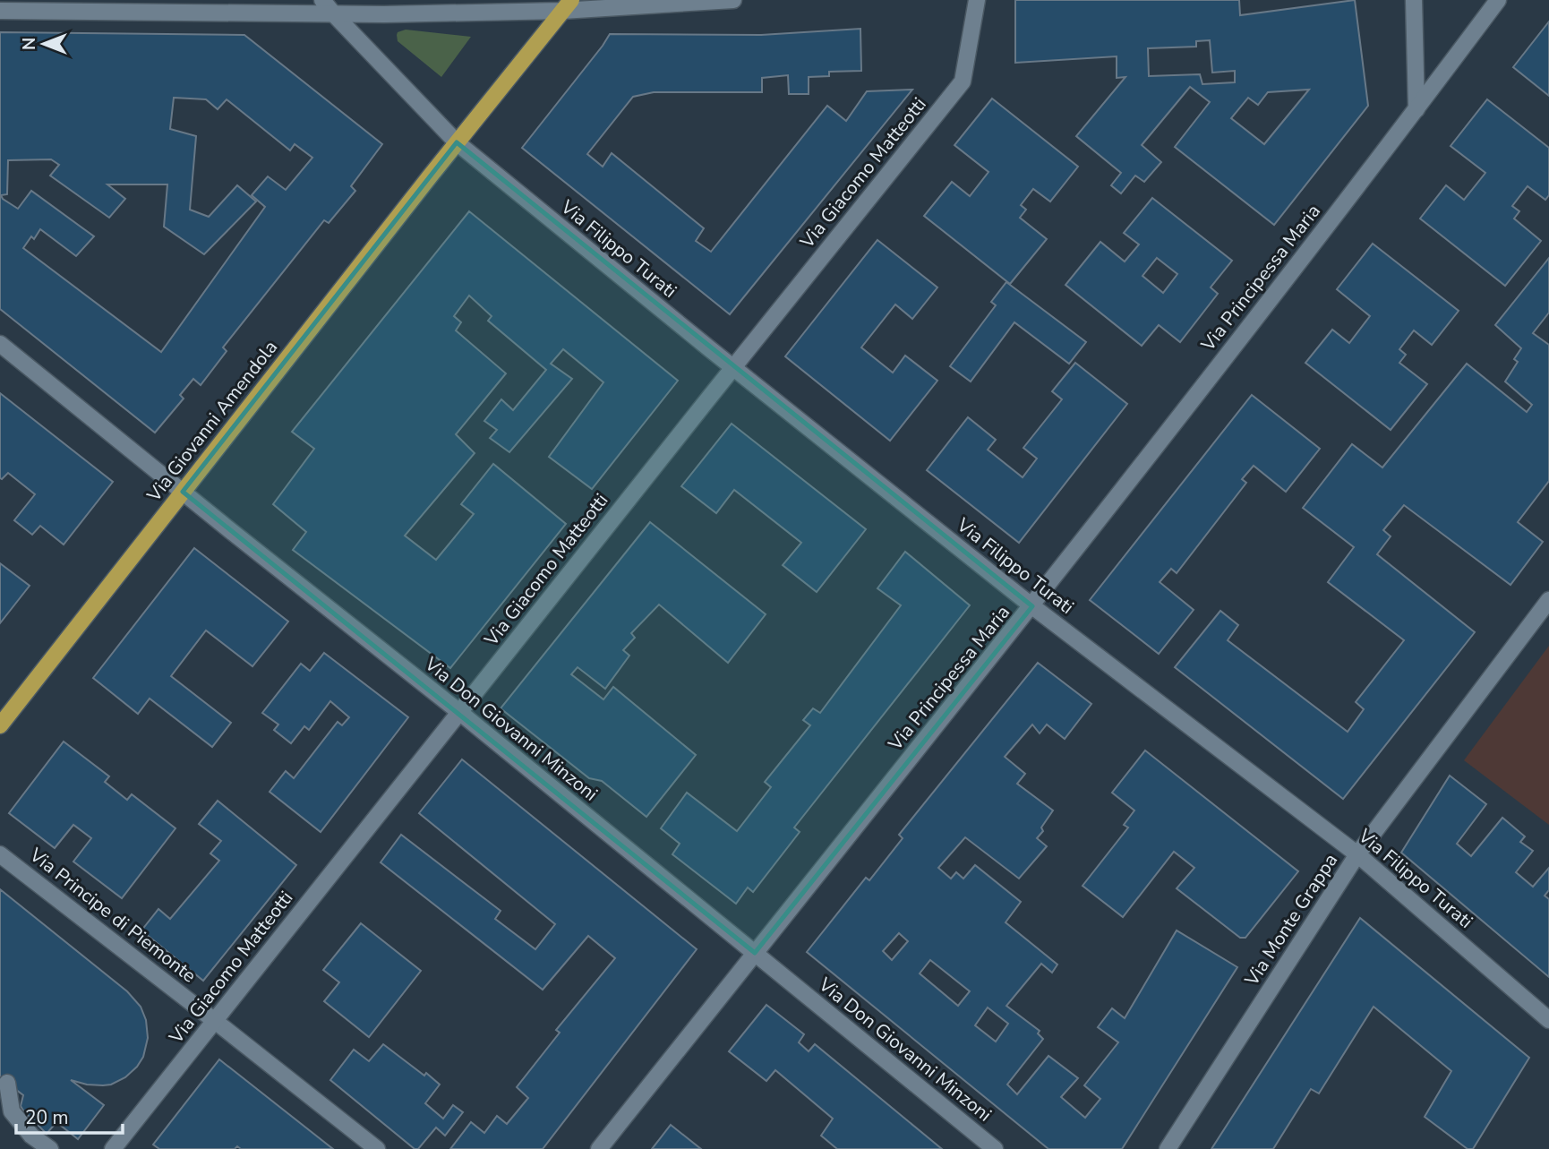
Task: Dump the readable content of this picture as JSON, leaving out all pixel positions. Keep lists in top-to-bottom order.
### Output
{
  "streets": {
    "main road": ["Via Giovanni Amendola"],
    "street": [
      "Via Giacomo Matteotti",
      "Via Filippo Turati",
      "Via Principessa Maria",
      "Via Don Giovanni Minzoni",
      "Via Principe di Piemonte",
      "Via Monte Grappa"
    ]
  },
  "crossings": [
    ["Via Giacomo Matteotti", "Via Filippo Turati"],
    ["Via Giacomo Matteotti", "Via Don Giovanni Minzoni"],
    ["Via Giacomo Matteotti", "Via Principe di Piemonte"],
    ["Via Filippo Turati", "Via Principessa Maria"],
    ["Via Filippo Turati", "Via Giovanni Amendola"],
    ["Via Filippo Turati", "Via Monte Grappa"],
    ["Via Principessa Maria", "Via Don Giovanni Minzoni"],
    ["Via Giovanni Amendola", "Via Don Giovanni Minzoni"]
  ],
  "scale_bar": "20 m",
  "north": "left"
}
